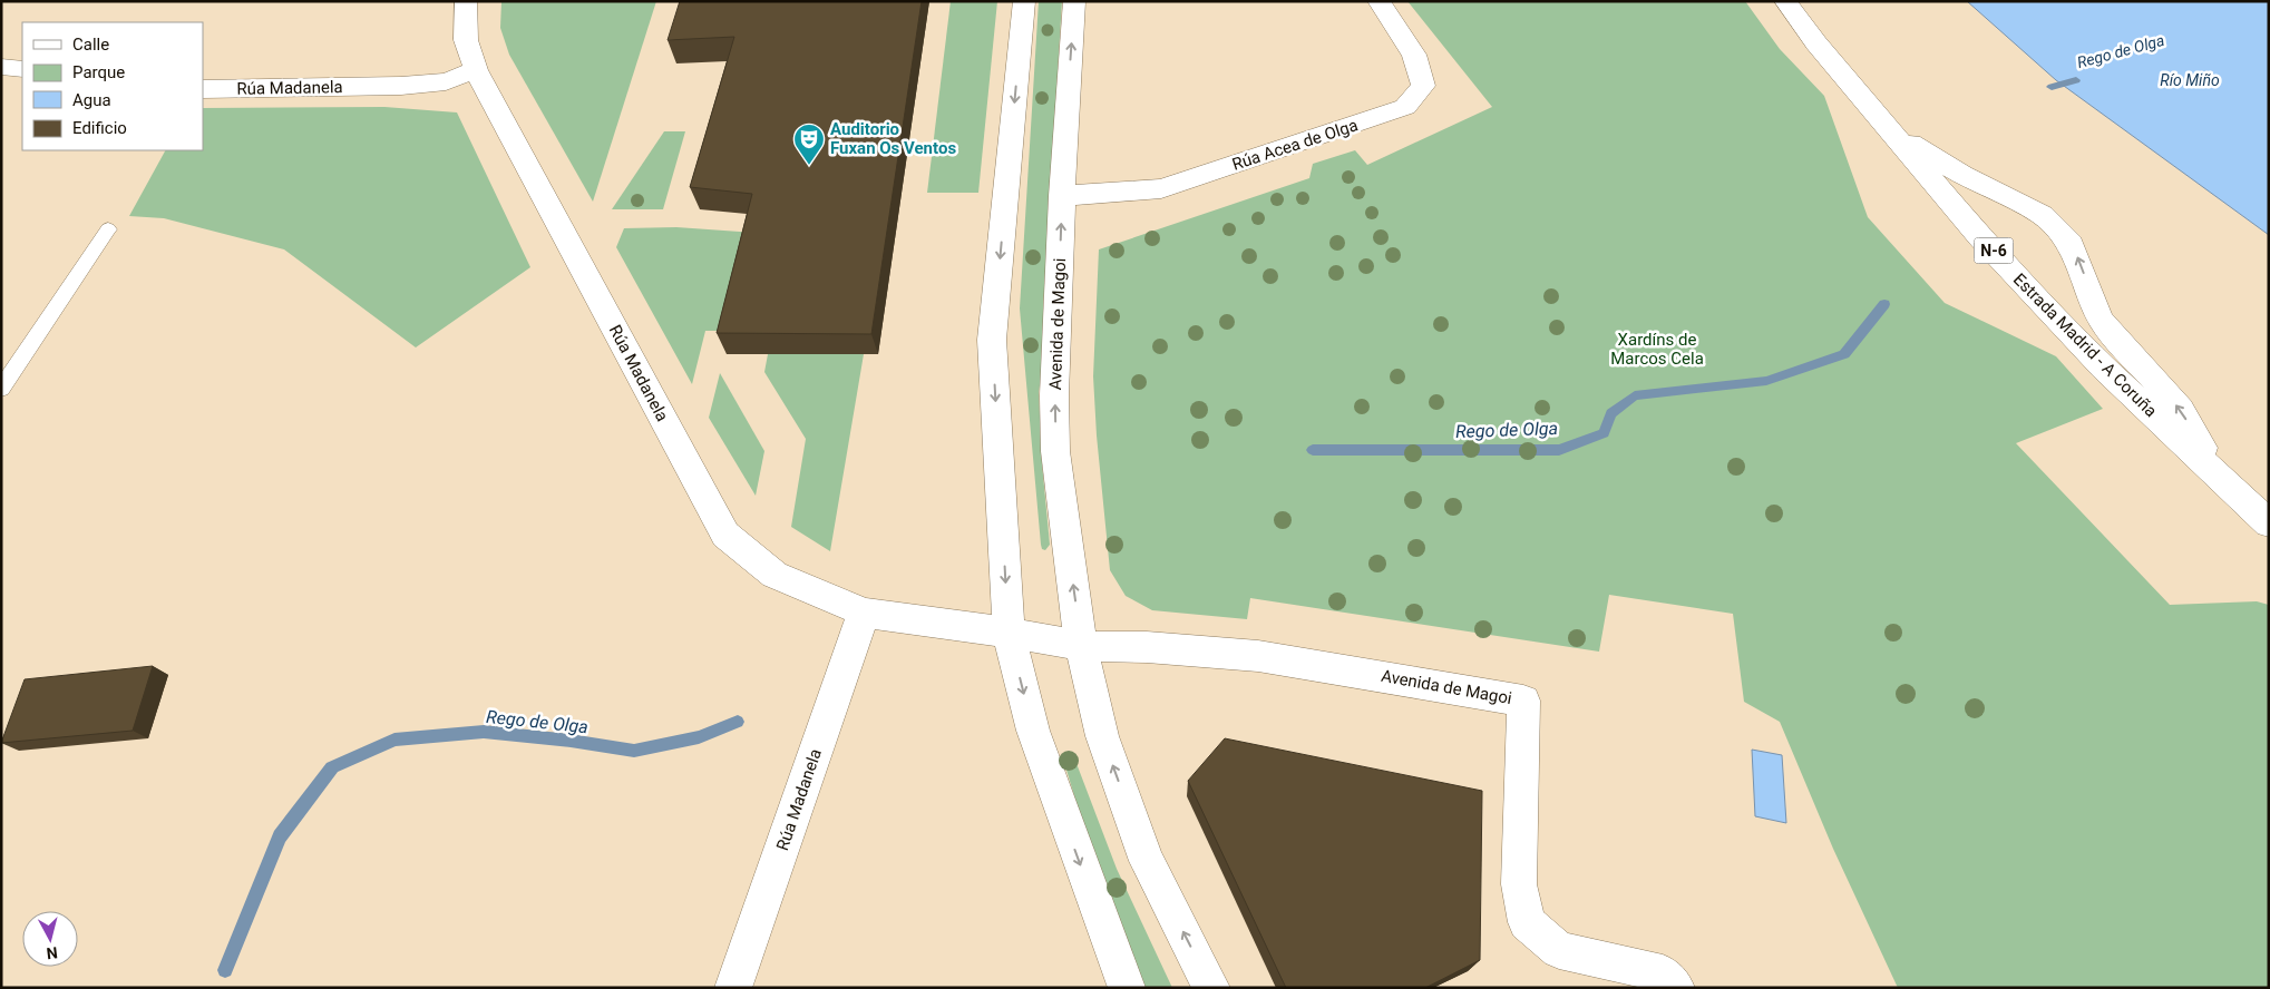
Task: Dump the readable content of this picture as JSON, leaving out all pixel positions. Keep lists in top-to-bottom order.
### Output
{
  "streets": {
    "main road": [
      "Rúa Madanela",
      "Rúa Acea de Olga",
      "N-6",
      "Avenida de Magoi",
      "Estrada Madrid - A Coruña"
    ]
  },
  "crossings": [
    ["Rúa Madanela", "Avenida de Magoi"],
    ["Rúa Acea de Olga", "Avenida de Magoi"]
  ],
  "water": ["Rego de Olga", "Río Miño"],
  "parks": ["Xardíns de Marcos Cela"],
  "places": {
    "theatre": ["Auditorio Fuxan Os Ventos"]
  },
  "legend": [
    "Calle",
    "Parque",
    "Agua",
    "Edificio"
  ],
  "north": "bottom"
}
